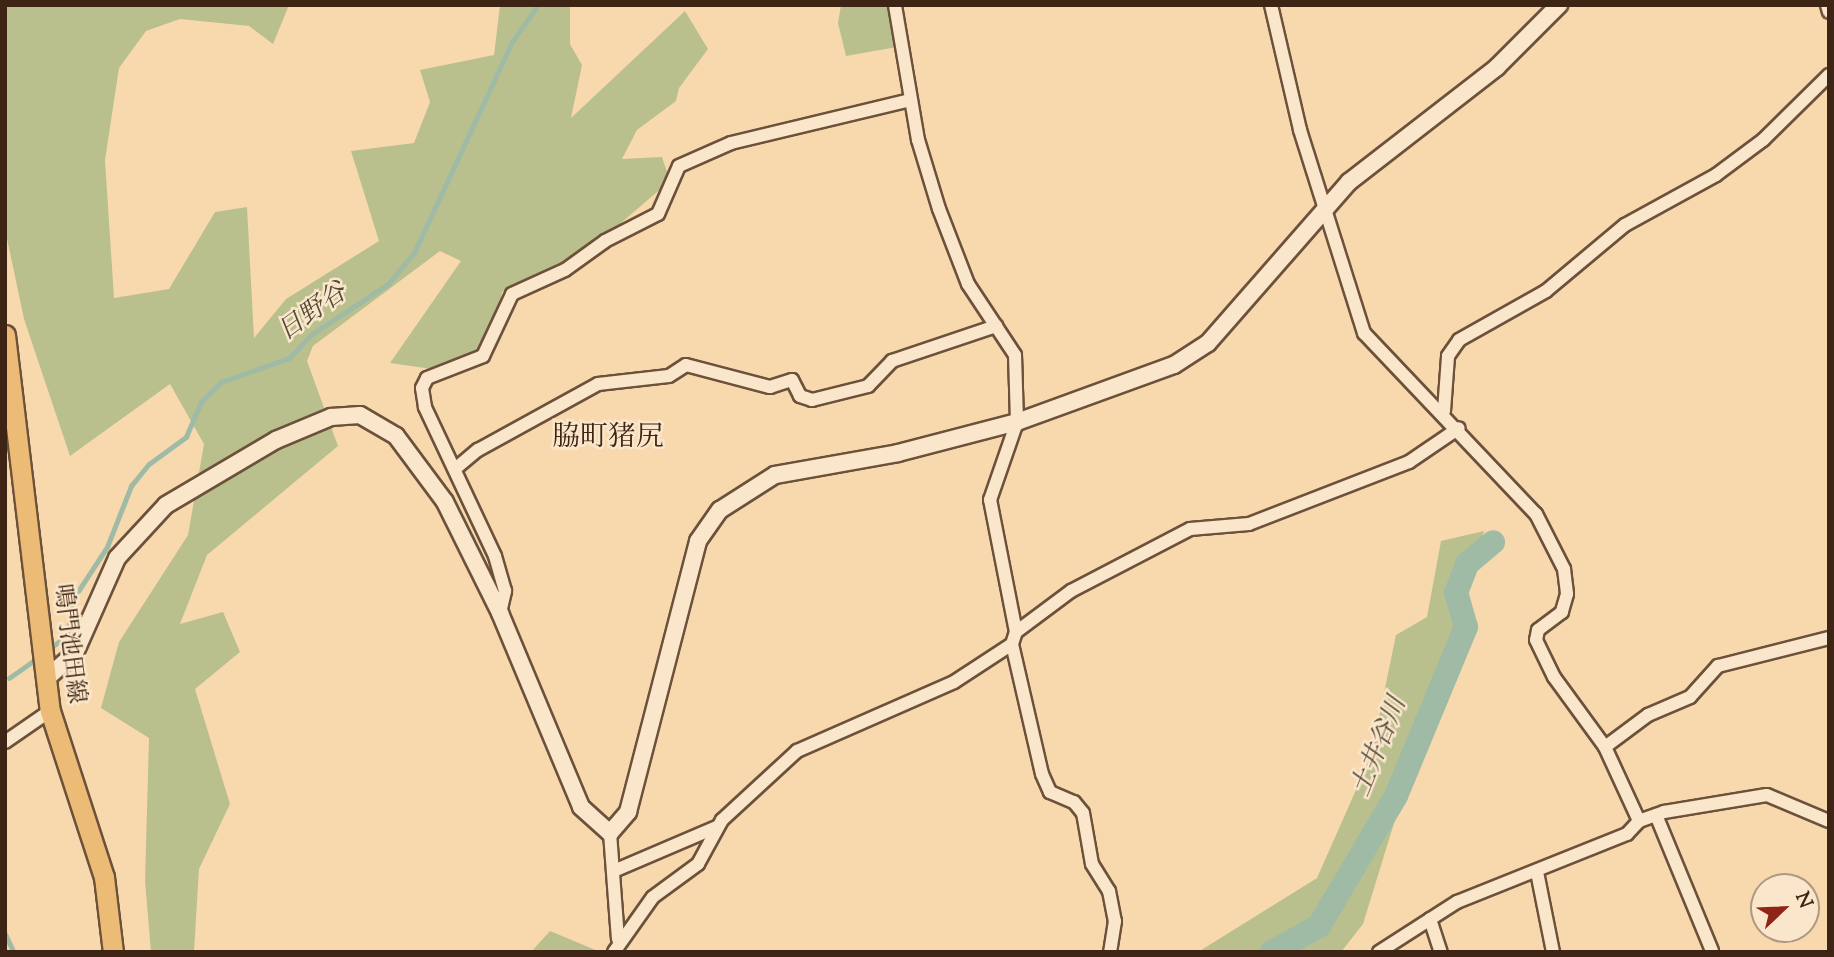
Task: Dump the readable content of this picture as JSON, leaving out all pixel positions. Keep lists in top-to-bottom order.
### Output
{
  "streets": {
    "main road": ["鳴門池田線"]
  },
  "districts": ["脇町猪尻"],
  "water": ["日野谷", "土井谷川"],
  "north": "top right"
}
